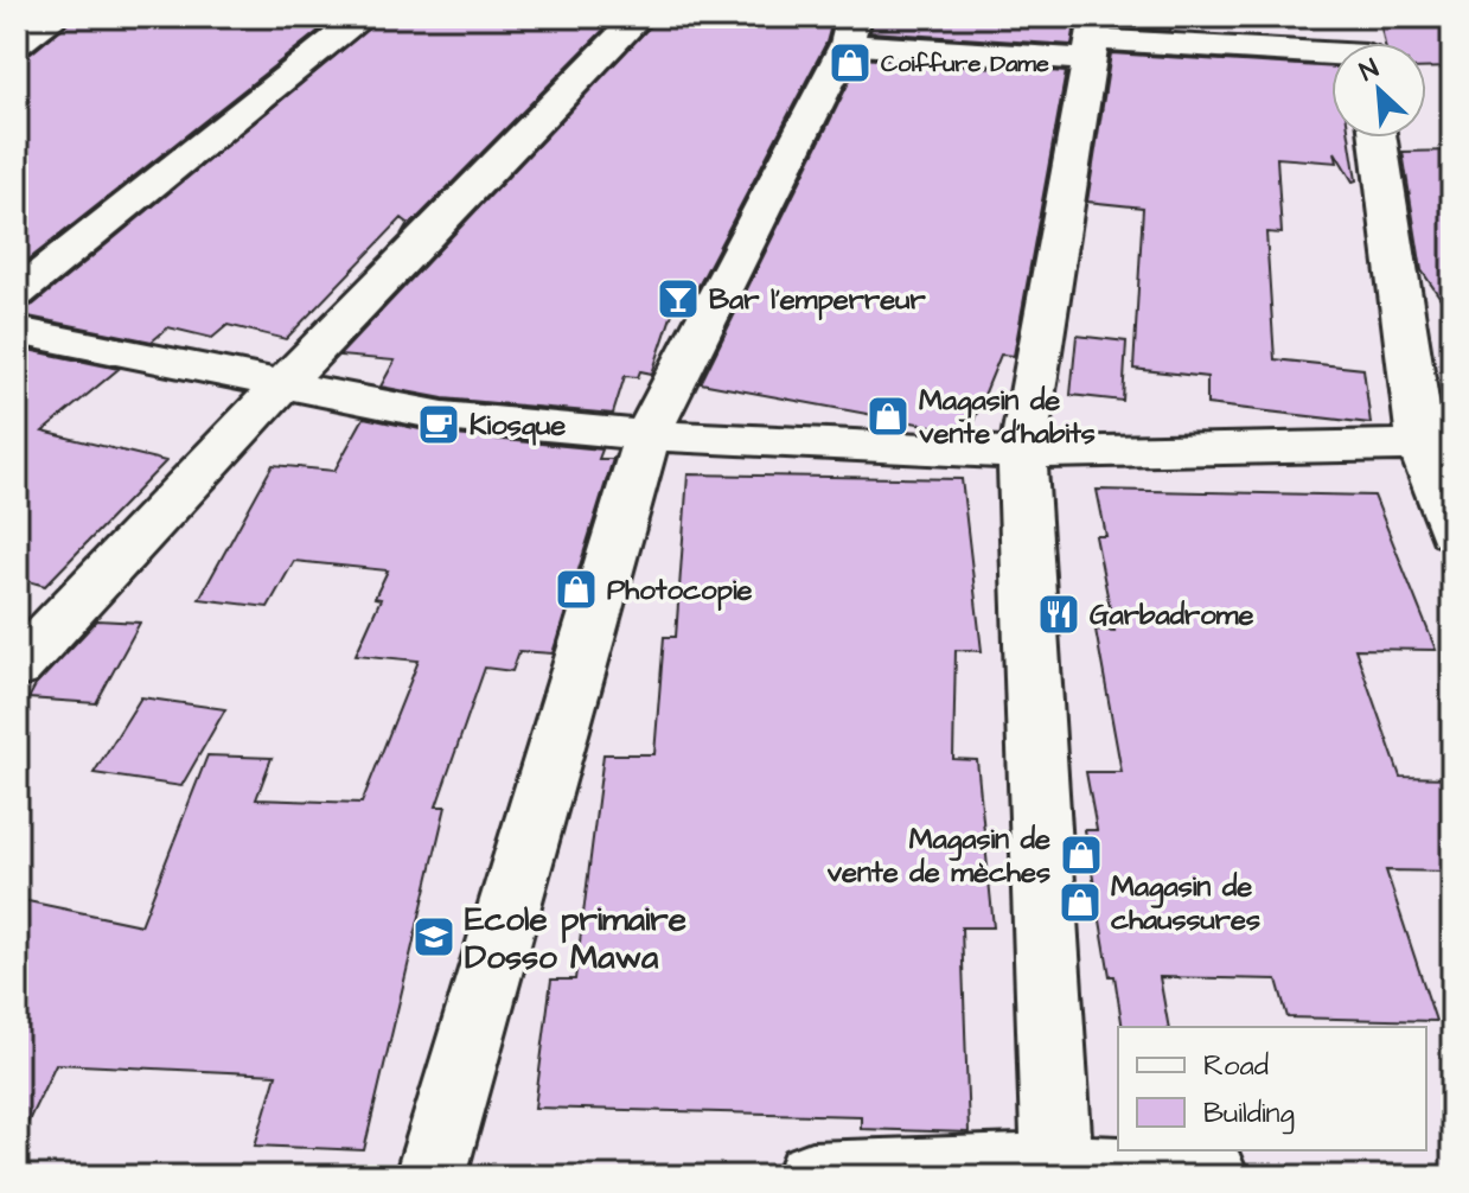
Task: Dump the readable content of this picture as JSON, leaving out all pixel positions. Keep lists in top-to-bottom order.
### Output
{
  "places": {
    "shop": [
      "Coiffure Dame",
      "Magasin de vente d'habits",
      "Photocopie",
      "Magasin de vente de mèches",
      "Magasin de chaussures"
    ],
    "bar": ["Bar l'emperreur"],
    "cafe": ["Kiosque"],
    "restaurant": ["Garbadrome"],
    "school or university": ["Ecole primaire Dosso Mawa"]
  },
  "legend": ["Road", "Building"],
  "north": "top left"
}
